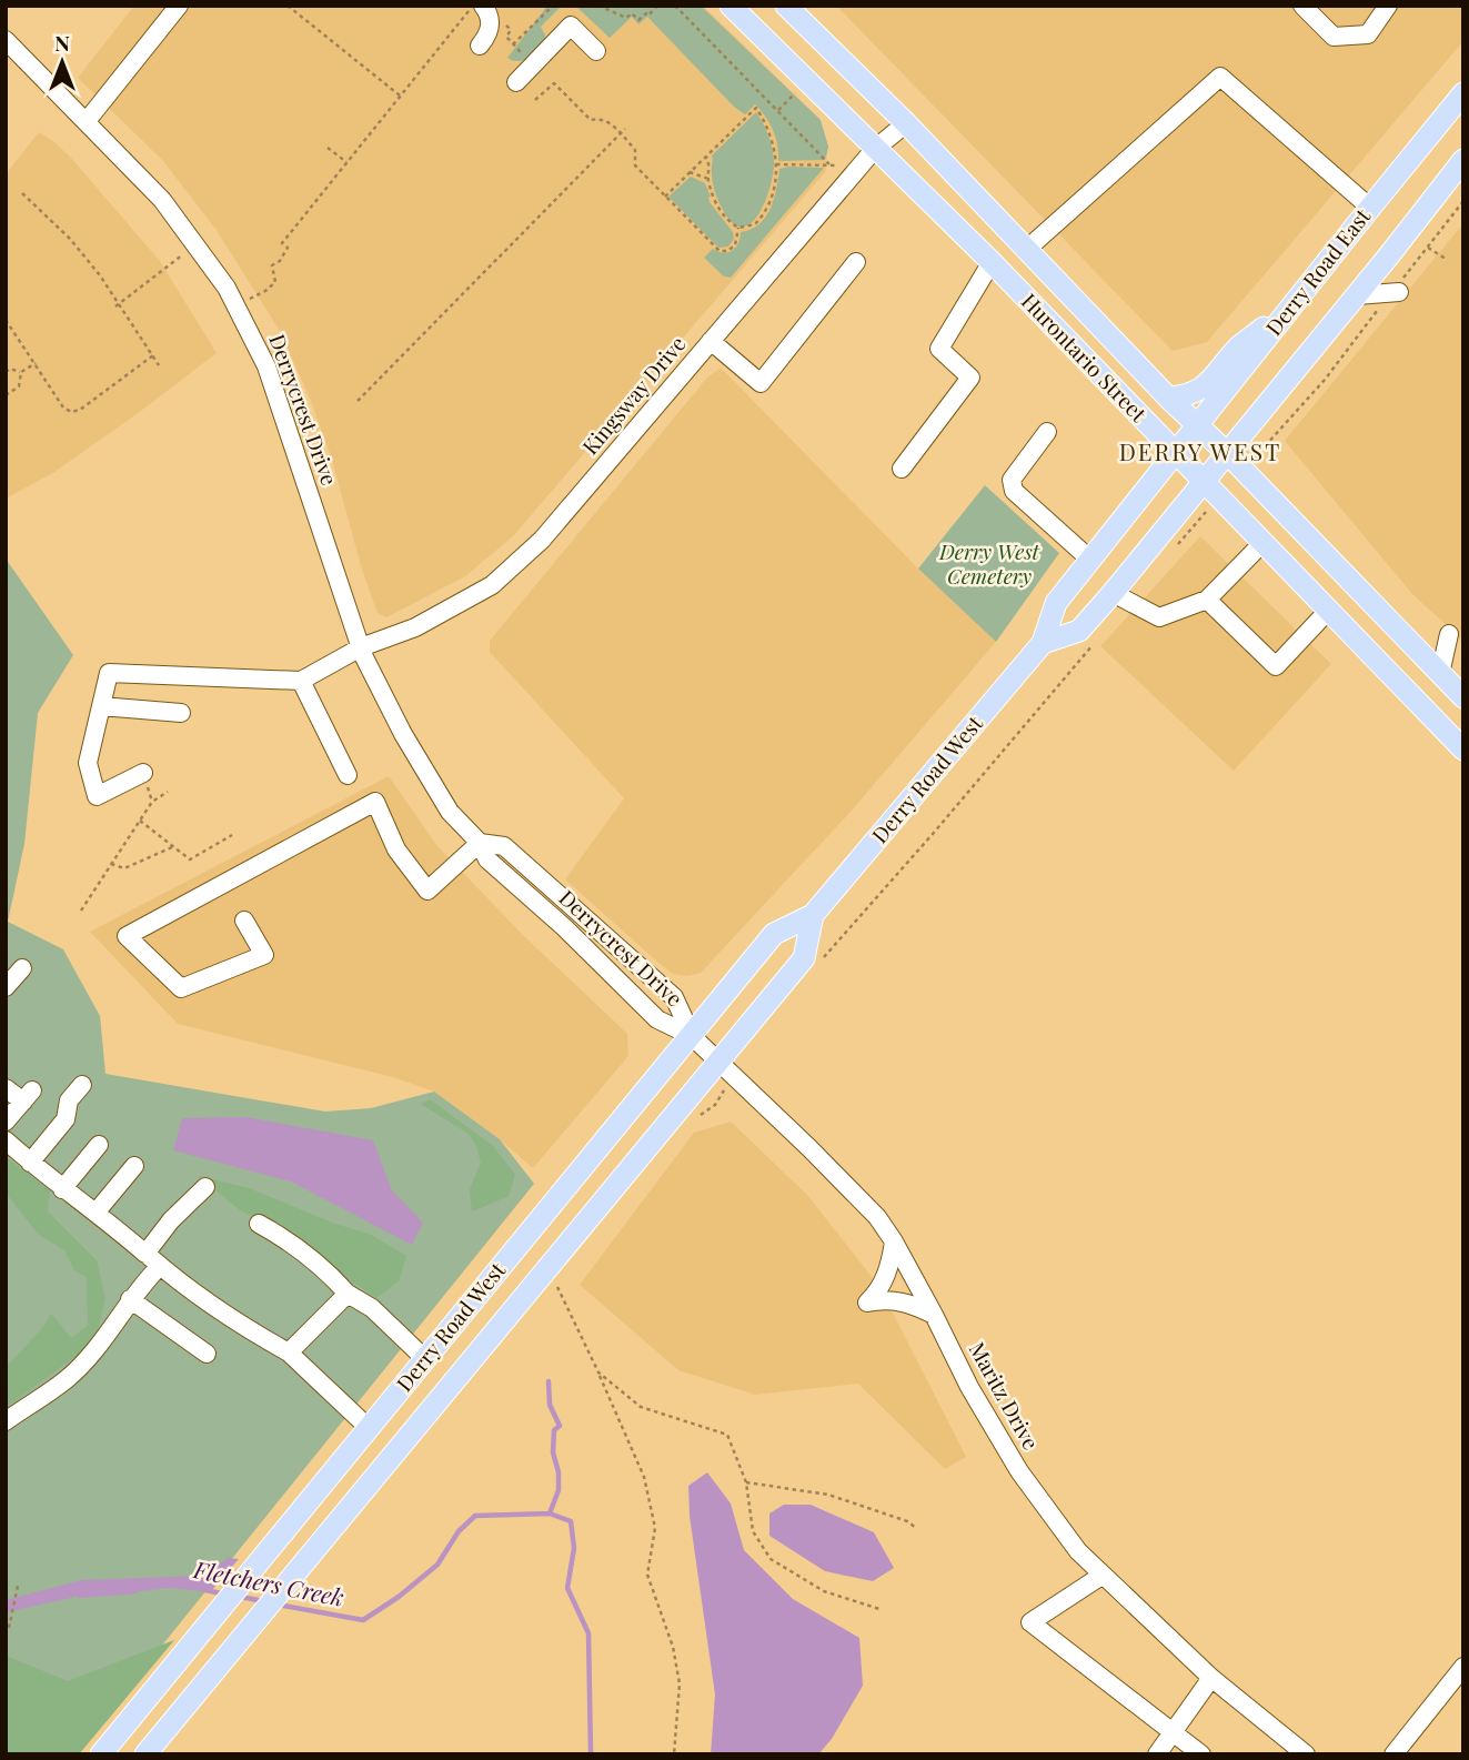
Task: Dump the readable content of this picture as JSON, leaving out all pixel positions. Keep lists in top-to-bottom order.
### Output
{
  "streets": {
    "main road": ["Derry Road East", "Hurontario Street", "Derry Road West"],
    "street": ["Kingsway Drive", "Derrycrest Drive", "Maritz Drive"]
  },
  "crossings": [
    ["Derry Road East", "Hurontario Street"],
    ["Derry Road East", "Derry Road West"],
    ["Hurontario Street", "Kingsway Drive"],
    ["Hurontario Street", "Derry Road West"],
    ["Kingsway Drive", "Derrycrest Drive"],
    ["Derrycrest Drive", "Derry Road West"],
    ["Derrycrest Drive", "Maritz Drive"],
    ["Derry Road West", "Maritz Drive"]
  ],
  "districts": ["DERRY WEST"],
  "water": ["Fletchers Creek"],
  "parks": ["Derry West Cemetery"],
  "north": "top"
}
